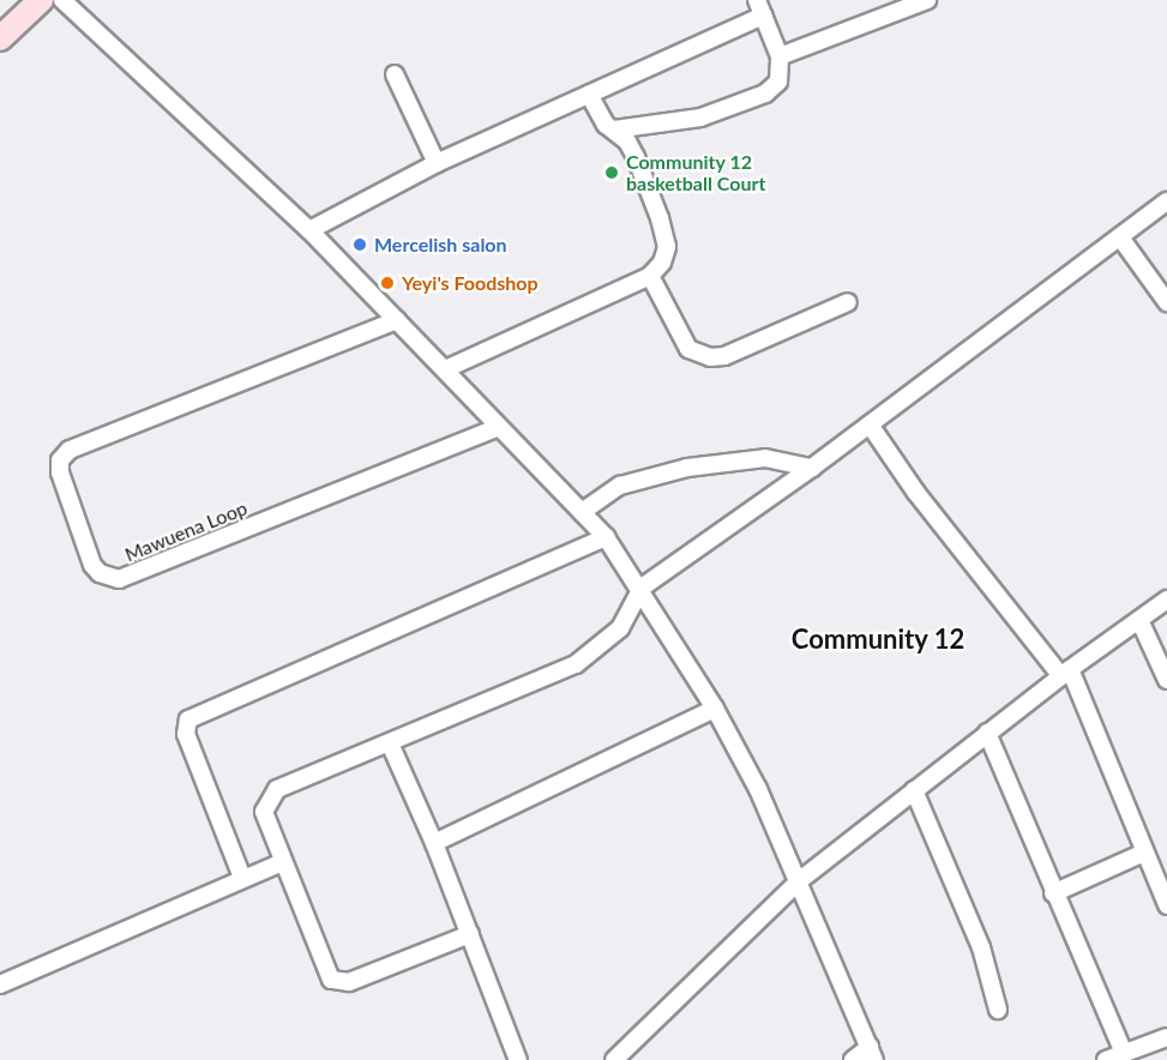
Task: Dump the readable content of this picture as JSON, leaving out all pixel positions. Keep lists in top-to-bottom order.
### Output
{
  "streets": {
    "street": ["Mawuena Loop"]
  },
  "districts": ["Community 12"],
  "places": ["Community 12 basketball Court", "Mercelish salon", "Yeyi's Foodshop"]
}
